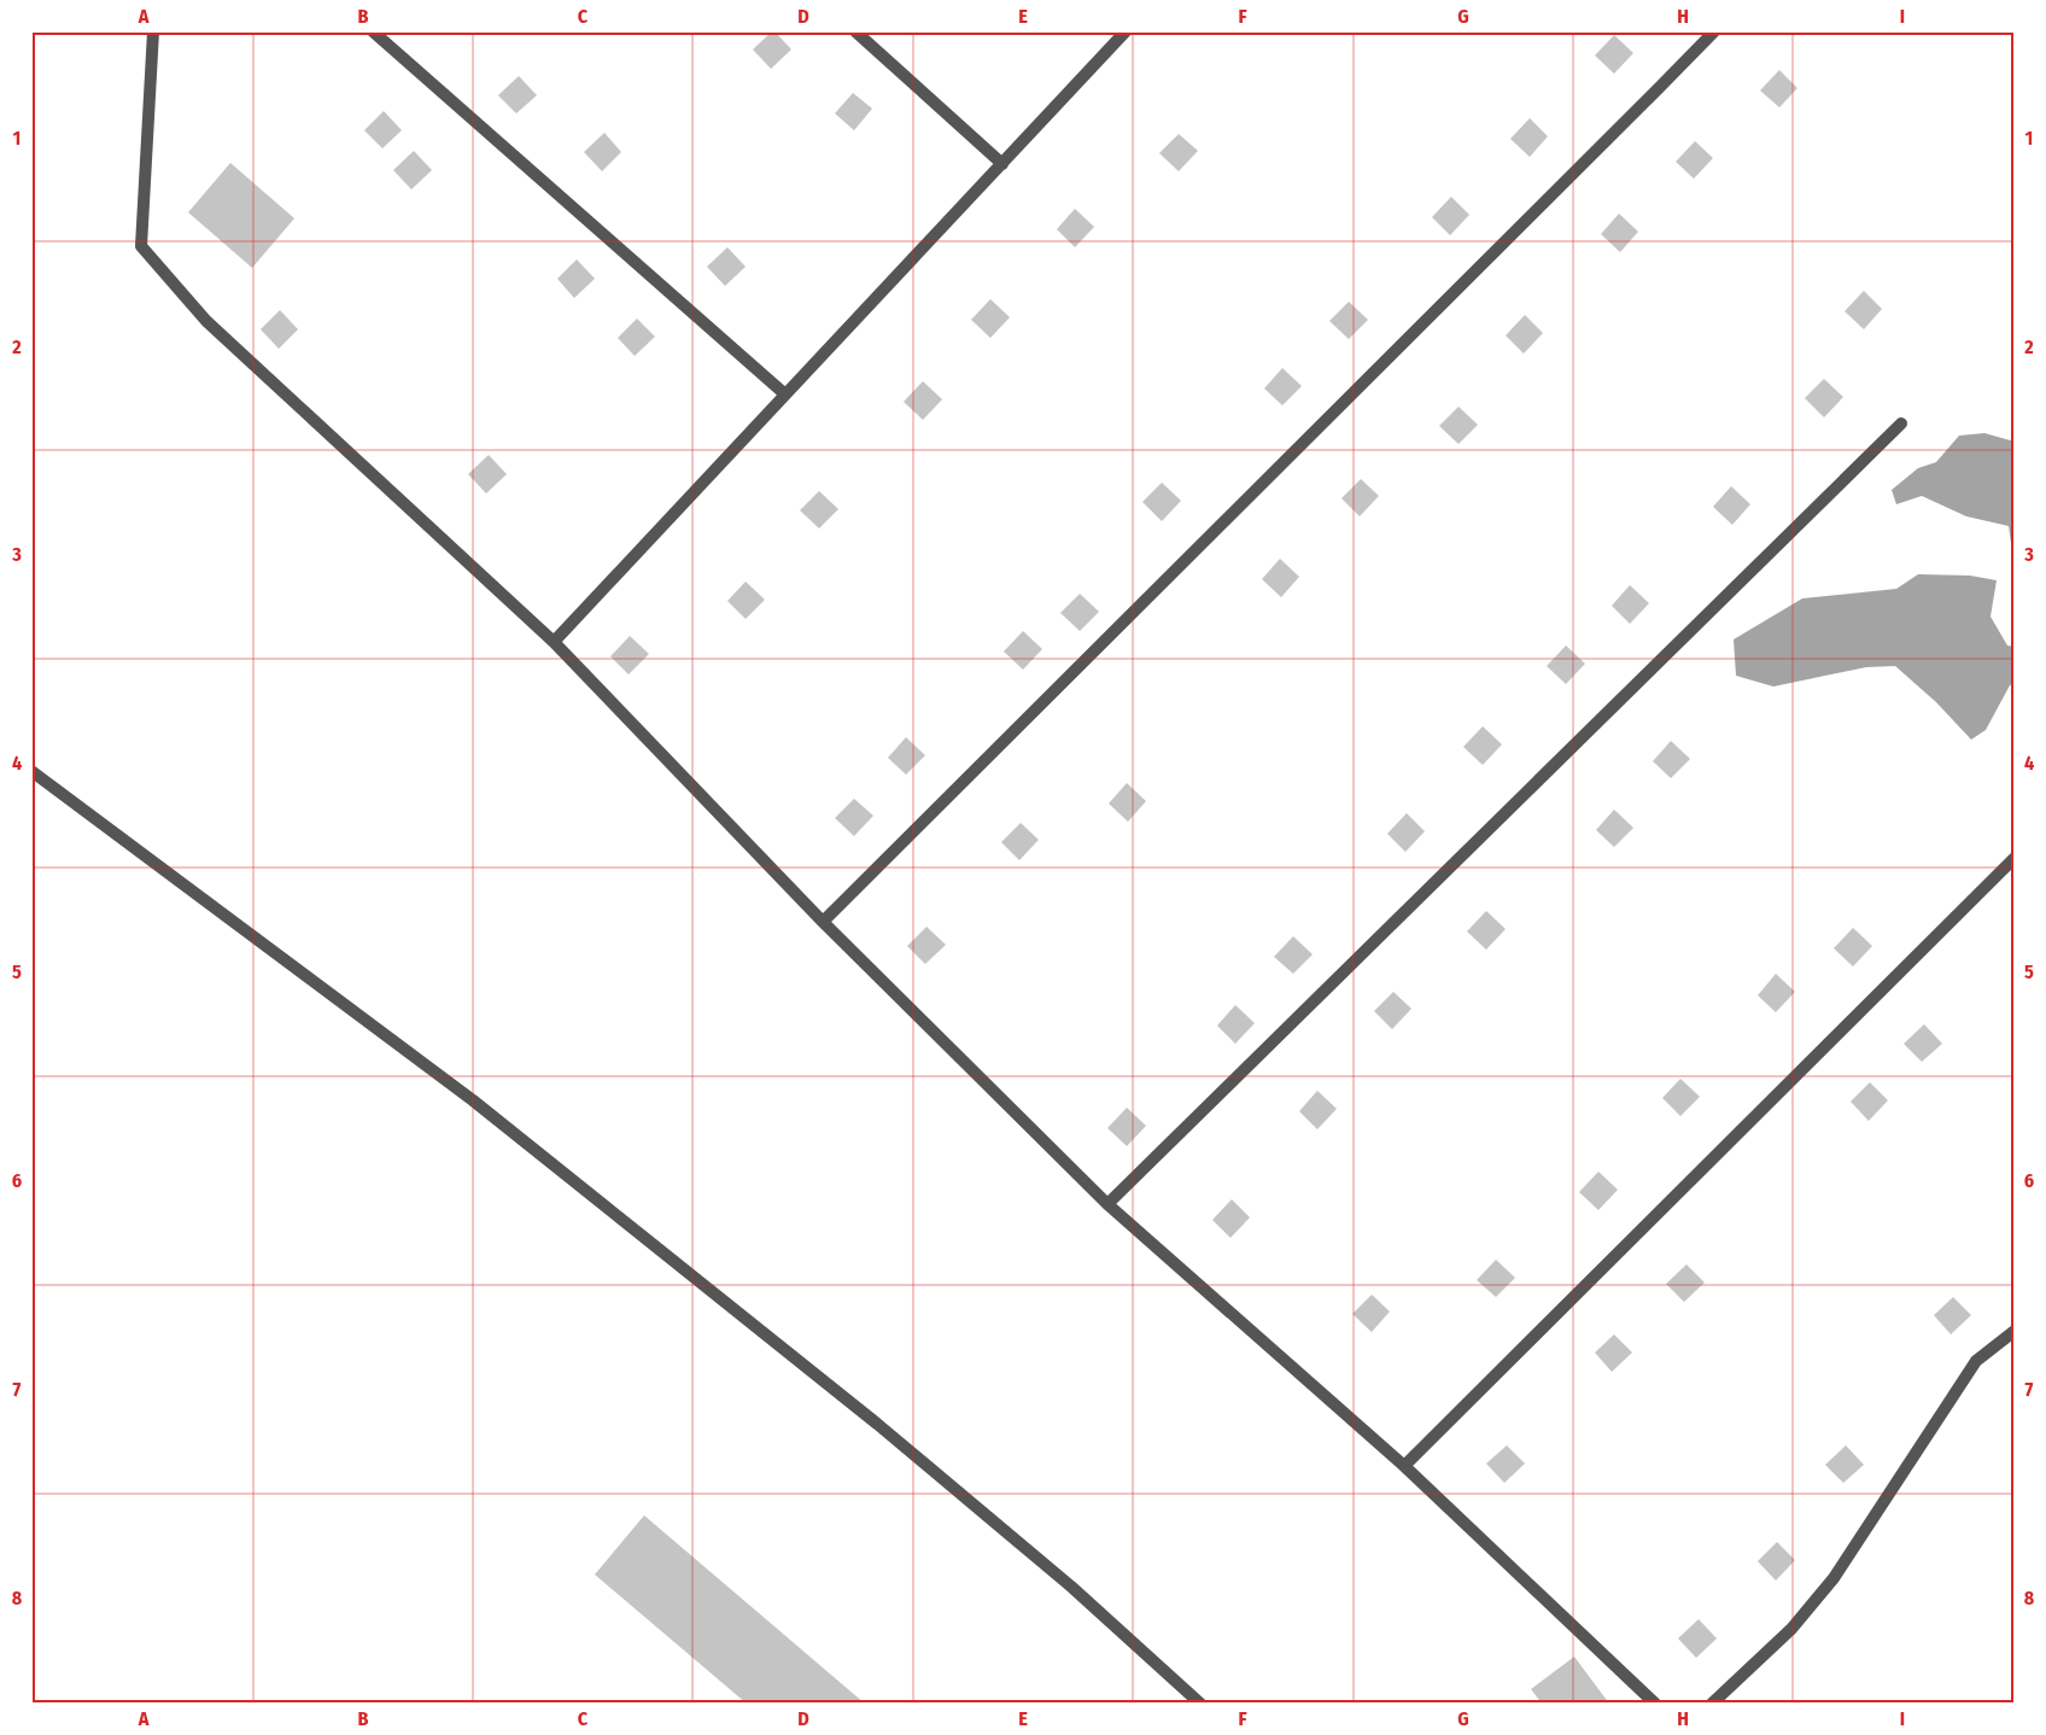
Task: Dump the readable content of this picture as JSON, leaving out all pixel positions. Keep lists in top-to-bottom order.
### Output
{
  "grid": {
    "columns": [
      "A",
      "B",
      "C",
      "D",
      "E",
      "F",
      "G",
      "H",
      "I"
    ],
    "rows": [
      "1",
      "2",
      "3",
      "4",
      "5",
      "6",
      "7",
      "8"
    ]
  }
}
